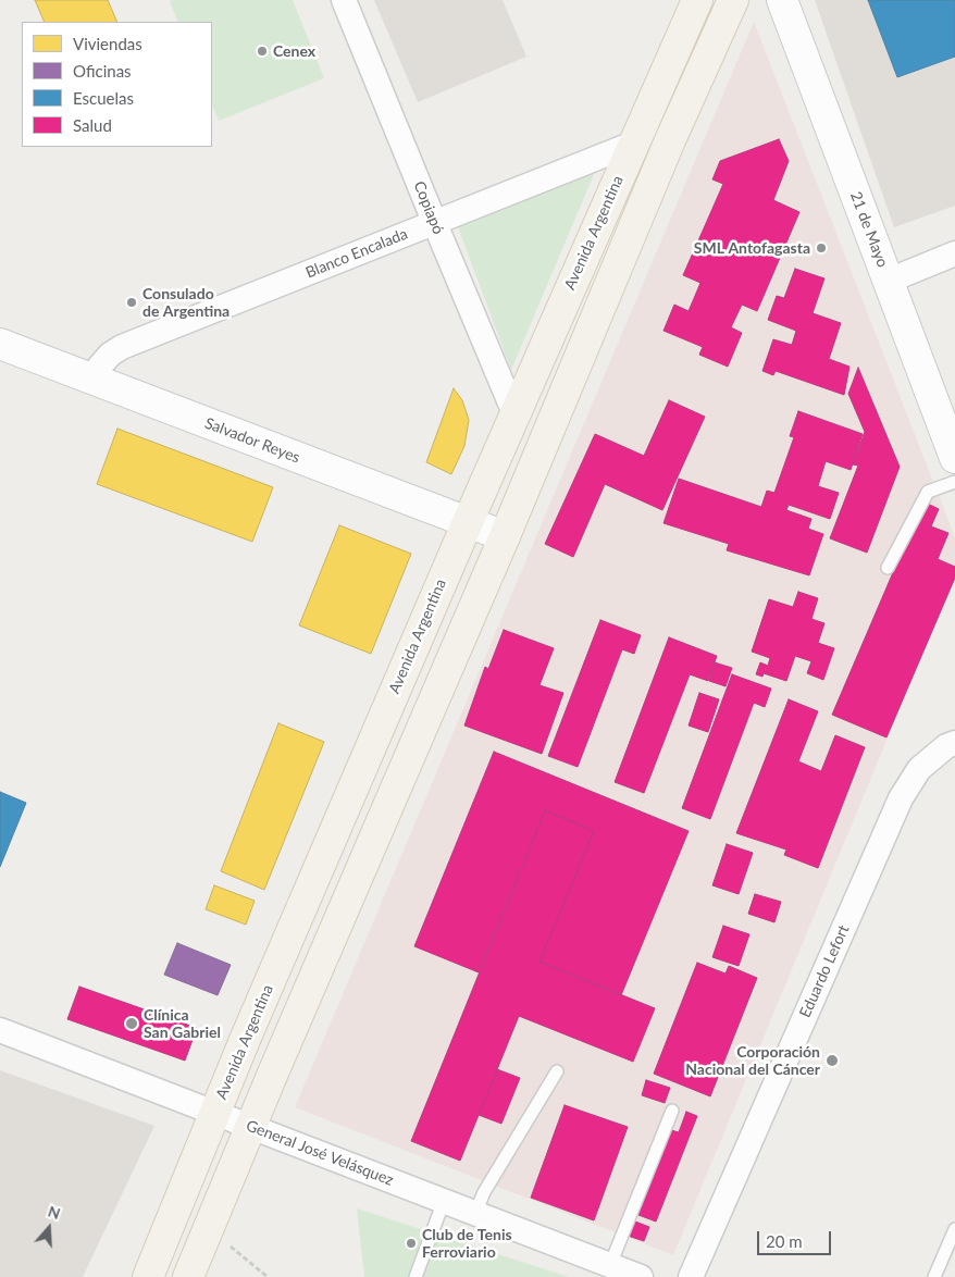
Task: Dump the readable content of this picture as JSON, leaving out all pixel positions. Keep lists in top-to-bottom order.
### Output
{
  "streets": {
    "main road": ["Avenida Argentina"],
    "street": [
      "Copiapó",
      "21 de Mayo",
      "Blanco Encalada",
      "Salvador Reyes",
      "Eduardo Lefort",
      "General José Velásquez"
    ]
  },
  "crossings": [
    ["Copiapó", "Avenida Argentina"],
    ["Copiapó", "Blanco Encalada"],
    ["Avenida Argentina", "Blanco Encalada"],
    ["Avenida Argentina", "Salvador Reyes"],
    ["Avenida Argentina", "General José Velásquez"],
    ["Blanco Encalada", "Salvador Reyes"]
  ],
  "places": [
    "Cenex",
    "SML Antofagasta",
    "Consulado de Argentina",
    "Clínica San Gabriel",
    "Corporación Nacional del Cáncer",
    "Club de Tenis Ferroviario"
  ],
  "legend": [
    "Viviendas",
    "Oficinas",
    "Escuelas",
    "Salud"
  ],
  "scale_bar": "20 m",
  "north": "top"
}
